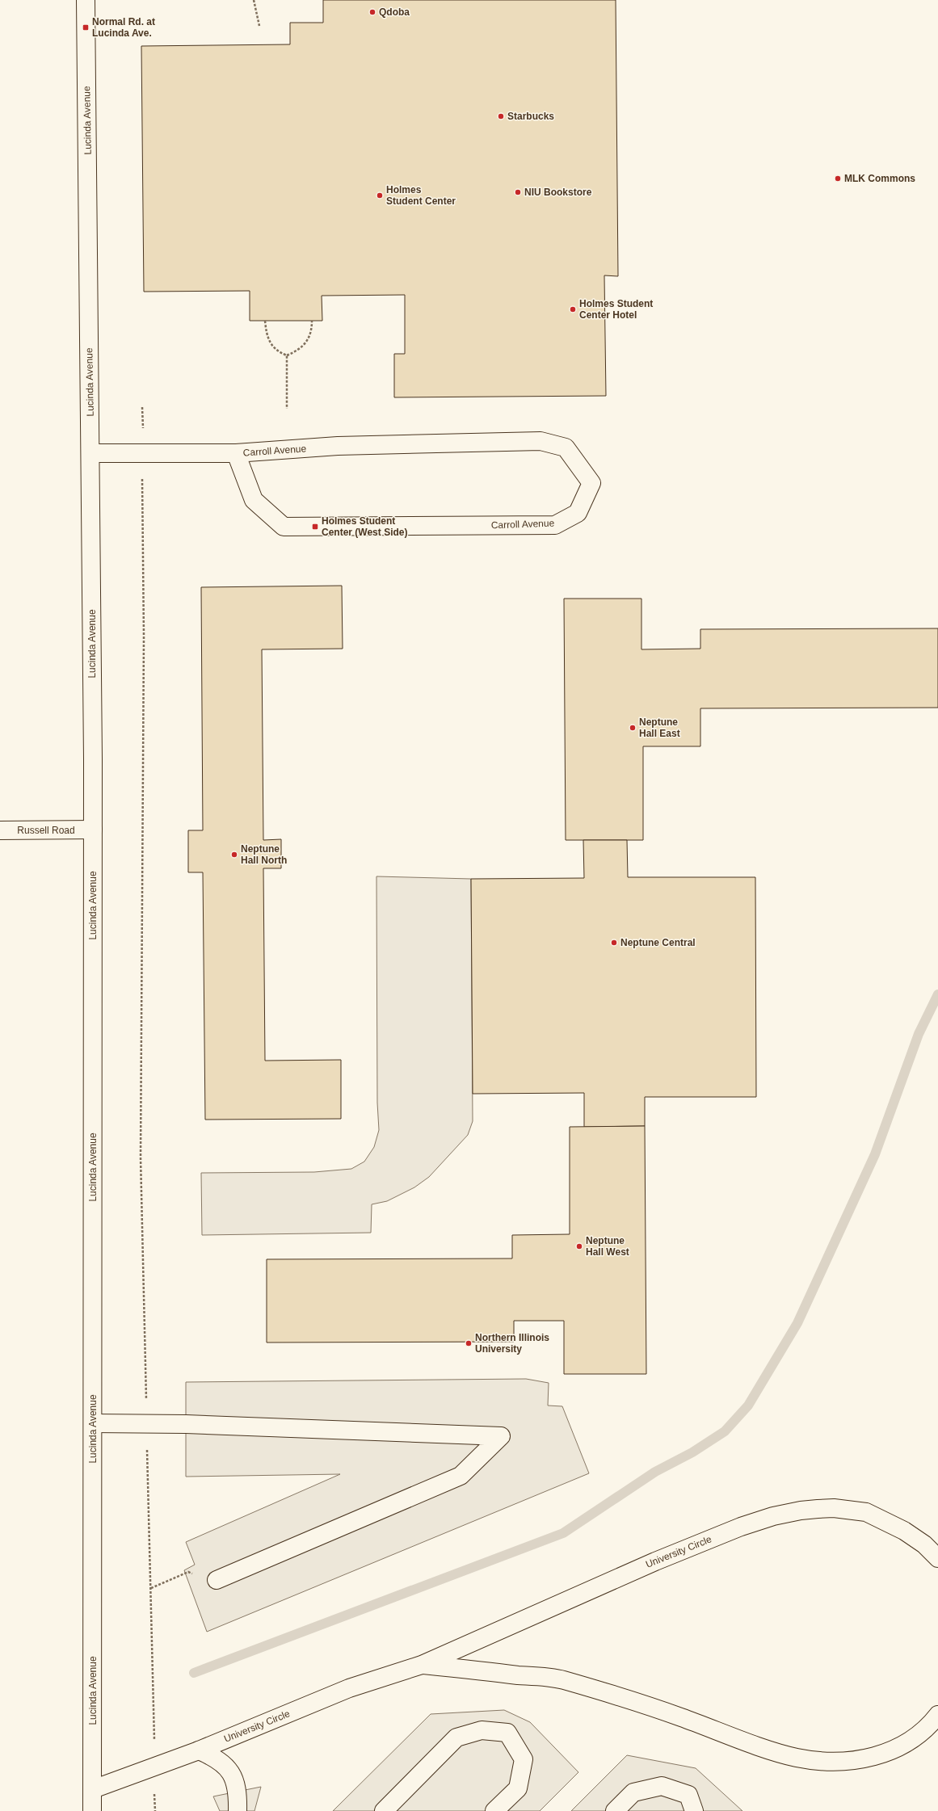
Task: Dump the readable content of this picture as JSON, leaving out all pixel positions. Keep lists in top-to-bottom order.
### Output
{
  "streets": {
    "street": [
      "Lucinda Avenue",
      "Carroll Avenue",
      "Russell Road",
      "University Circle"
    ]
  },
  "crossings": [
    ["Lucinda Avenue", "Carroll Avenue"],
    ["Lucinda Avenue", "Russell Road"],
    ["Lucinda Avenue", "University Circle"]
  ],
  "places": {
    "other": [
      "Qdoba",
      "Starbucks",
      "MLK Commons",
      "NIU Bookstore",
      "Holmes Student Center",
      "Holmes Student Center Hotel",
      "Neptune Hall East",
      "Neptune Hall North",
      "Neptune Central",
      "Neptune Hall West",
      "Northern Illinois University"
    ],
    "transit": ["Normal Rd. at Lucinda Ave.", "Holmes Student Center (West Side)"]
  }
}
